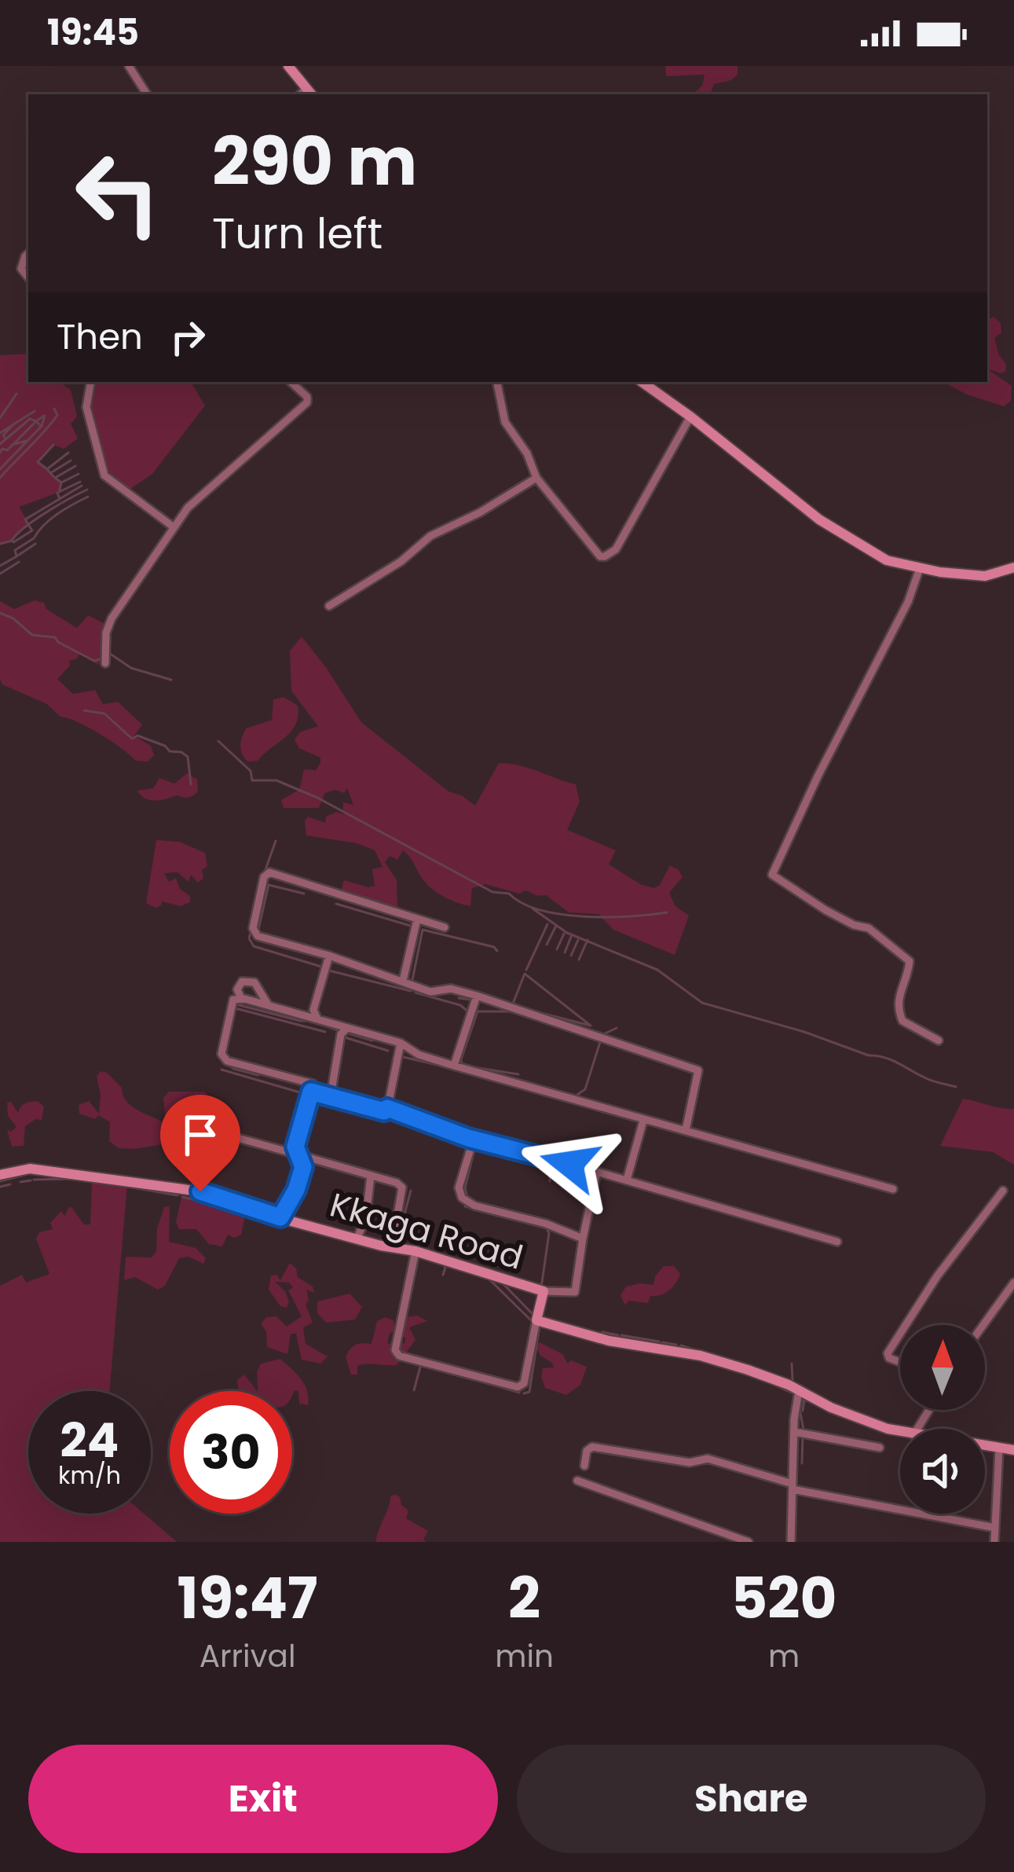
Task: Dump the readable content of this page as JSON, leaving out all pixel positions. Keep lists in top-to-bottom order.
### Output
{
  "streets": {
    "street": ["Kkaga Road"]
  },
  "north": "top",
  "page": {
    "status": "19:45",
    "turn": ["290 m", "Turn left"],
    "then": "Then",
    "speed": "24 km/h",
    "limit": "30",
    "eta": [
      "19:47",
      "Arrival",
      "2",
      "min",
      "520",
      "m"
    ],
    "buttons": ["Exit", "Share"]
  }
}
